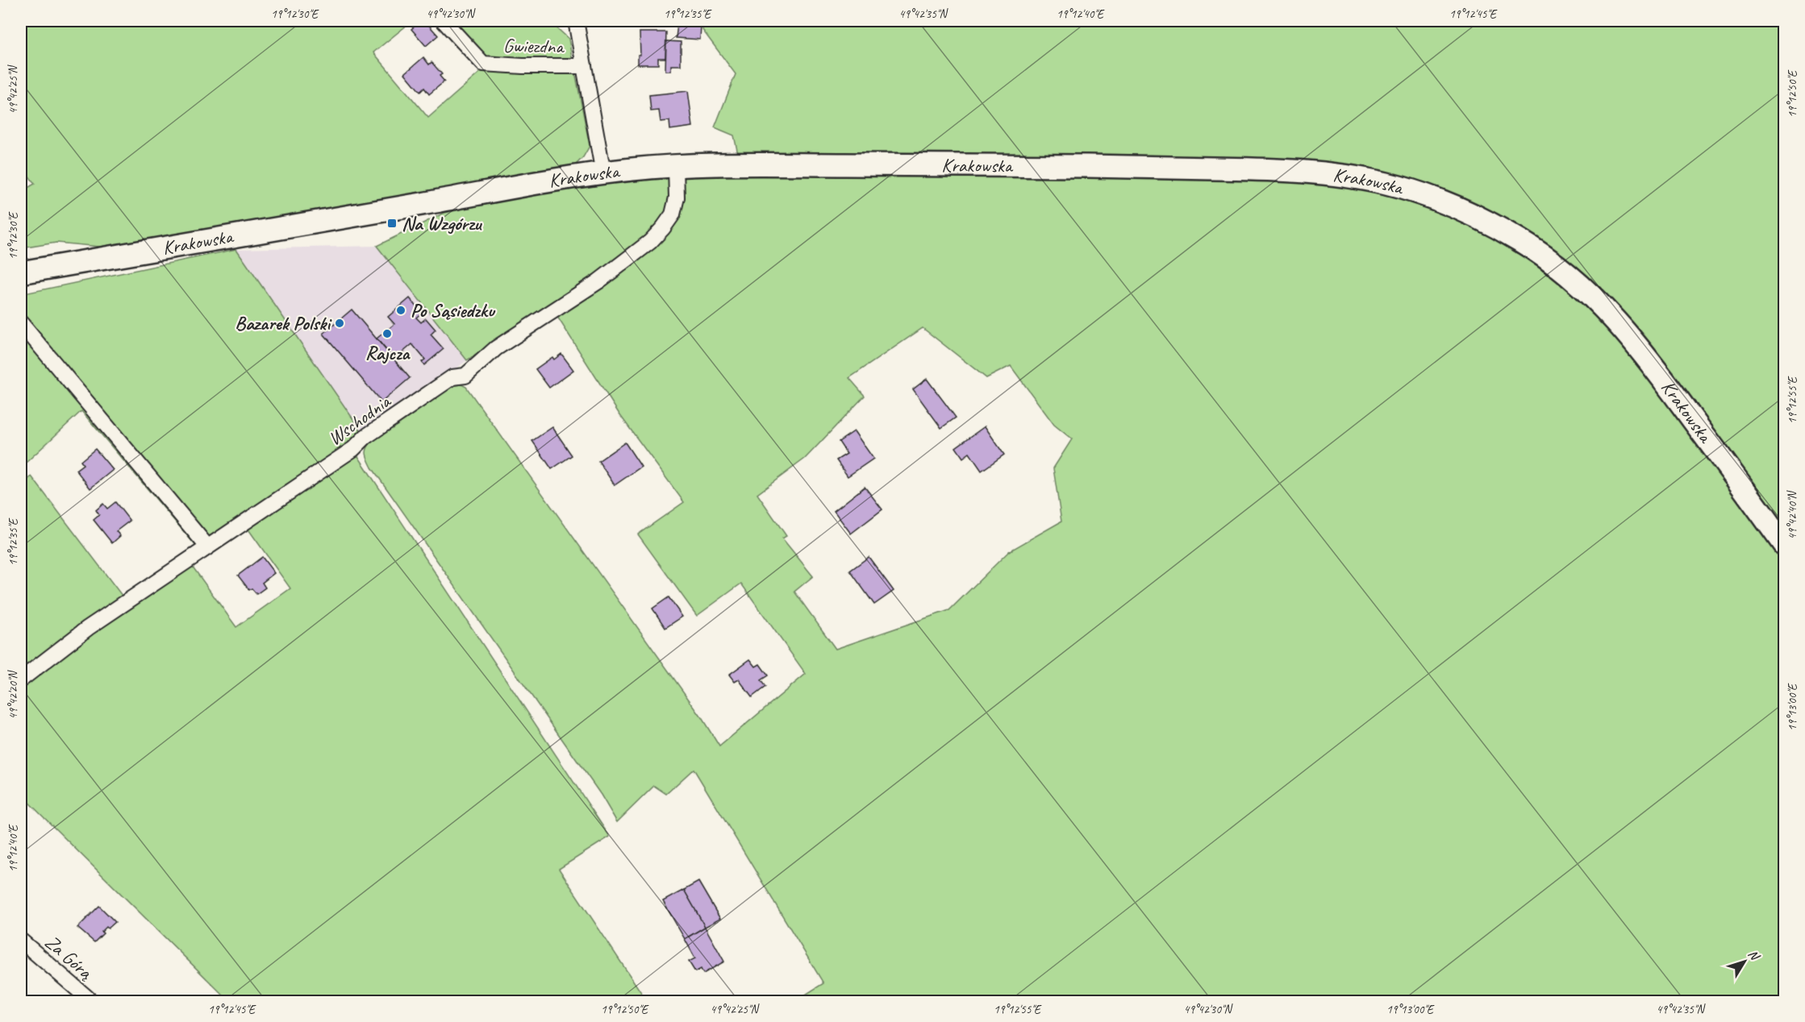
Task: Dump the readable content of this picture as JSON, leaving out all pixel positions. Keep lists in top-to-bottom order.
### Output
{
  "streets": {
    "main road": ["Krakowska"],
    "street": ["Gwiezdna", "Wschodnia", "Za Górą"]
  },
  "crossings": [
    ["Krakowska", "Wschodnia"]
  ],
  "places": {
    "transit": ["Na Wzgórzu"],
    "other": ["Po Sąsiedzku", "Bazarek Polski", "Rajcza"]
  },
  "north": "top right",
  "coordinates": [
    "19°12'30\"E",
    "49°42'30\"N",
    "19°12'35\"E",
    "49°42'35\"N",
    "19°12'40\"E",
    "19°12'45\"E",
    "49°42'25\"N",
    "19°12'50\"E",
    "19°12'55\"E",
    "49°42'40\"N",
    "49°42'20\"N",
    "19°13'00\"E"
  ]
}
